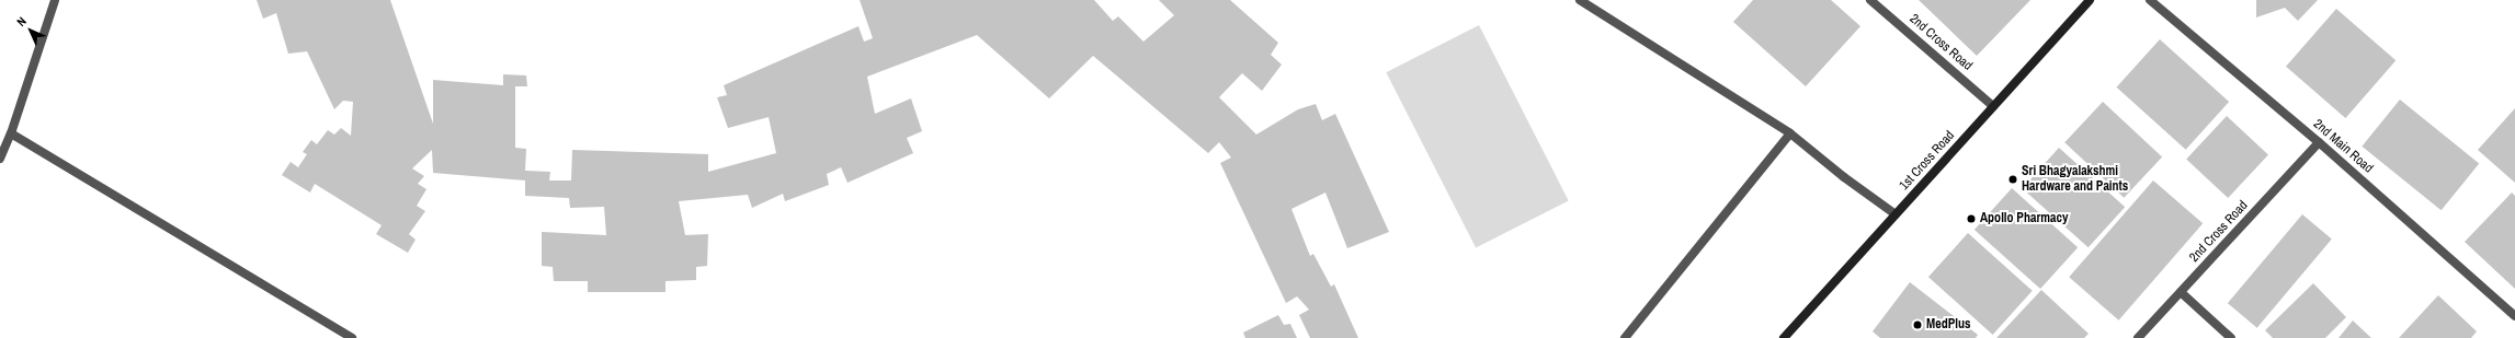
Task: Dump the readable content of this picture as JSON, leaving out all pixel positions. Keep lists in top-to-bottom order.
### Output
{
  "streets": {
    "street": ["2nd Cross Road", "2nd Main Road", "1st Cross Road"]
  },
  "crossings": [
    ["2nd Cross Road", "2nd Main Road"],
    ["2nd Cross Road", "1st Cross Road"]
  ],
  "places": ["Sri Bhagyalakshmi Hardware and Paints", "Apollo Pharmacy", "MedPlus"],
  "north": "top left"
}
